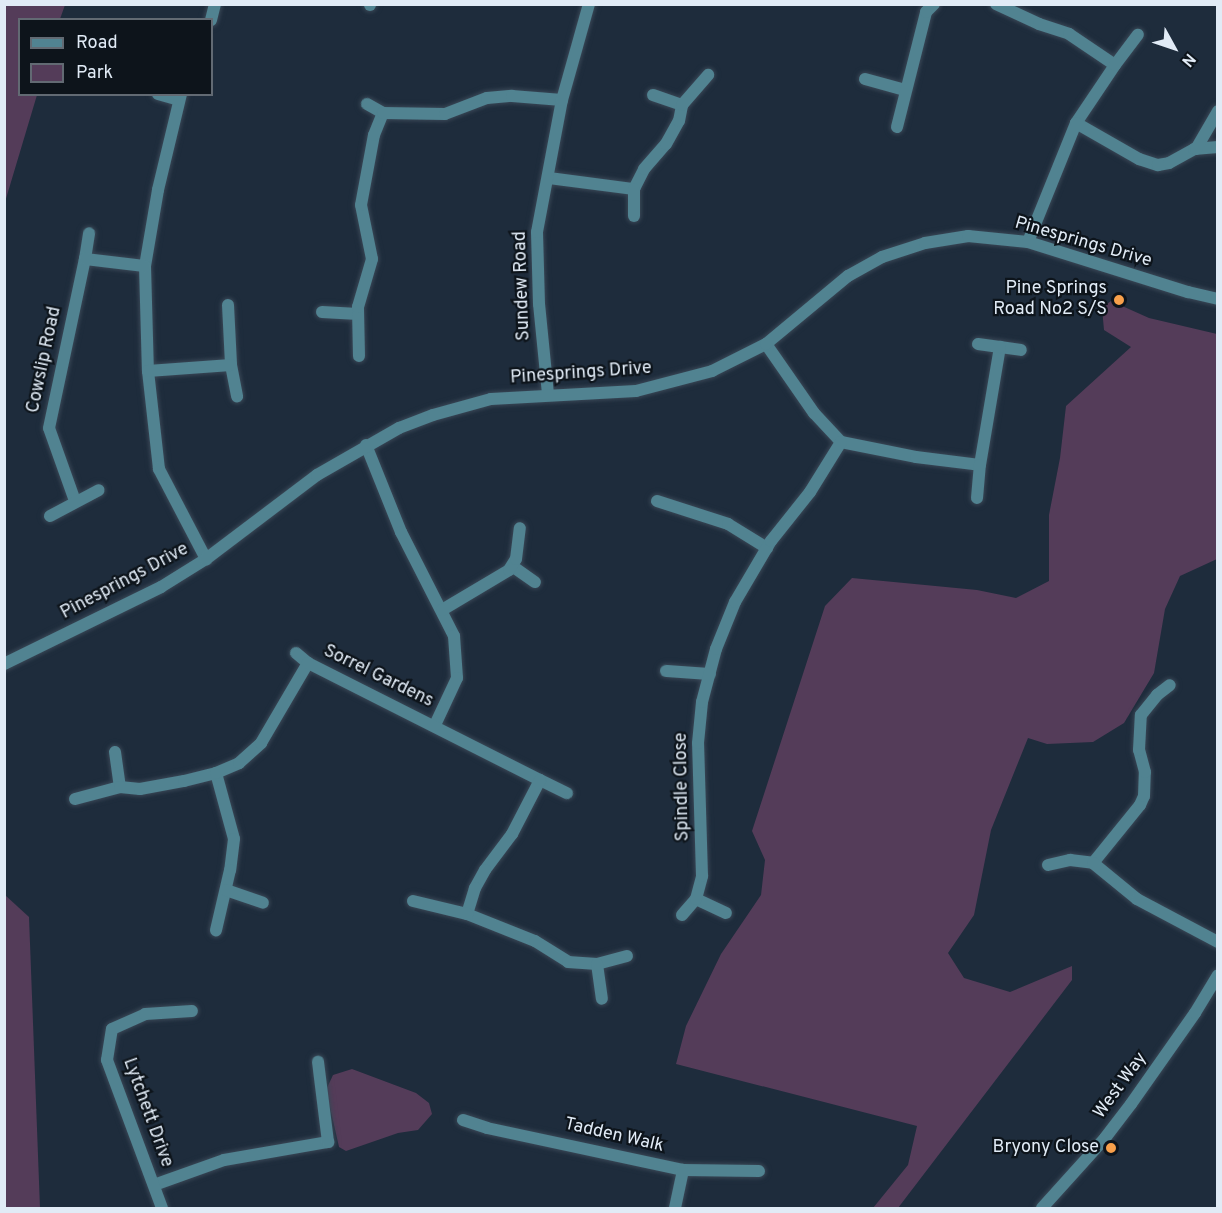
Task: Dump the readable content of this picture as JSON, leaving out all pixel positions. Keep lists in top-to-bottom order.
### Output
{
  "streets": {
    "street": [
      "Pinesprings Drive",
      "Sundew Road",
      "Cowslip Road",
      "Sorrel Gardens",
      "Spindle Close",
      "West Way",
      "Lytchett Drive",
      "Tadden Walk"
    ]
  },
  "crossings": [
    ["Pinesprings Drive", "Sundew Road"],
    ["Pinesprings Drive", "Sorrel Gardens"]
  ],
  "places": ["Pine Springs Road No2 S/S", "Bryony Close"],
  "legend": ["Road", "Park"],
  "north": "bottom right"
}
